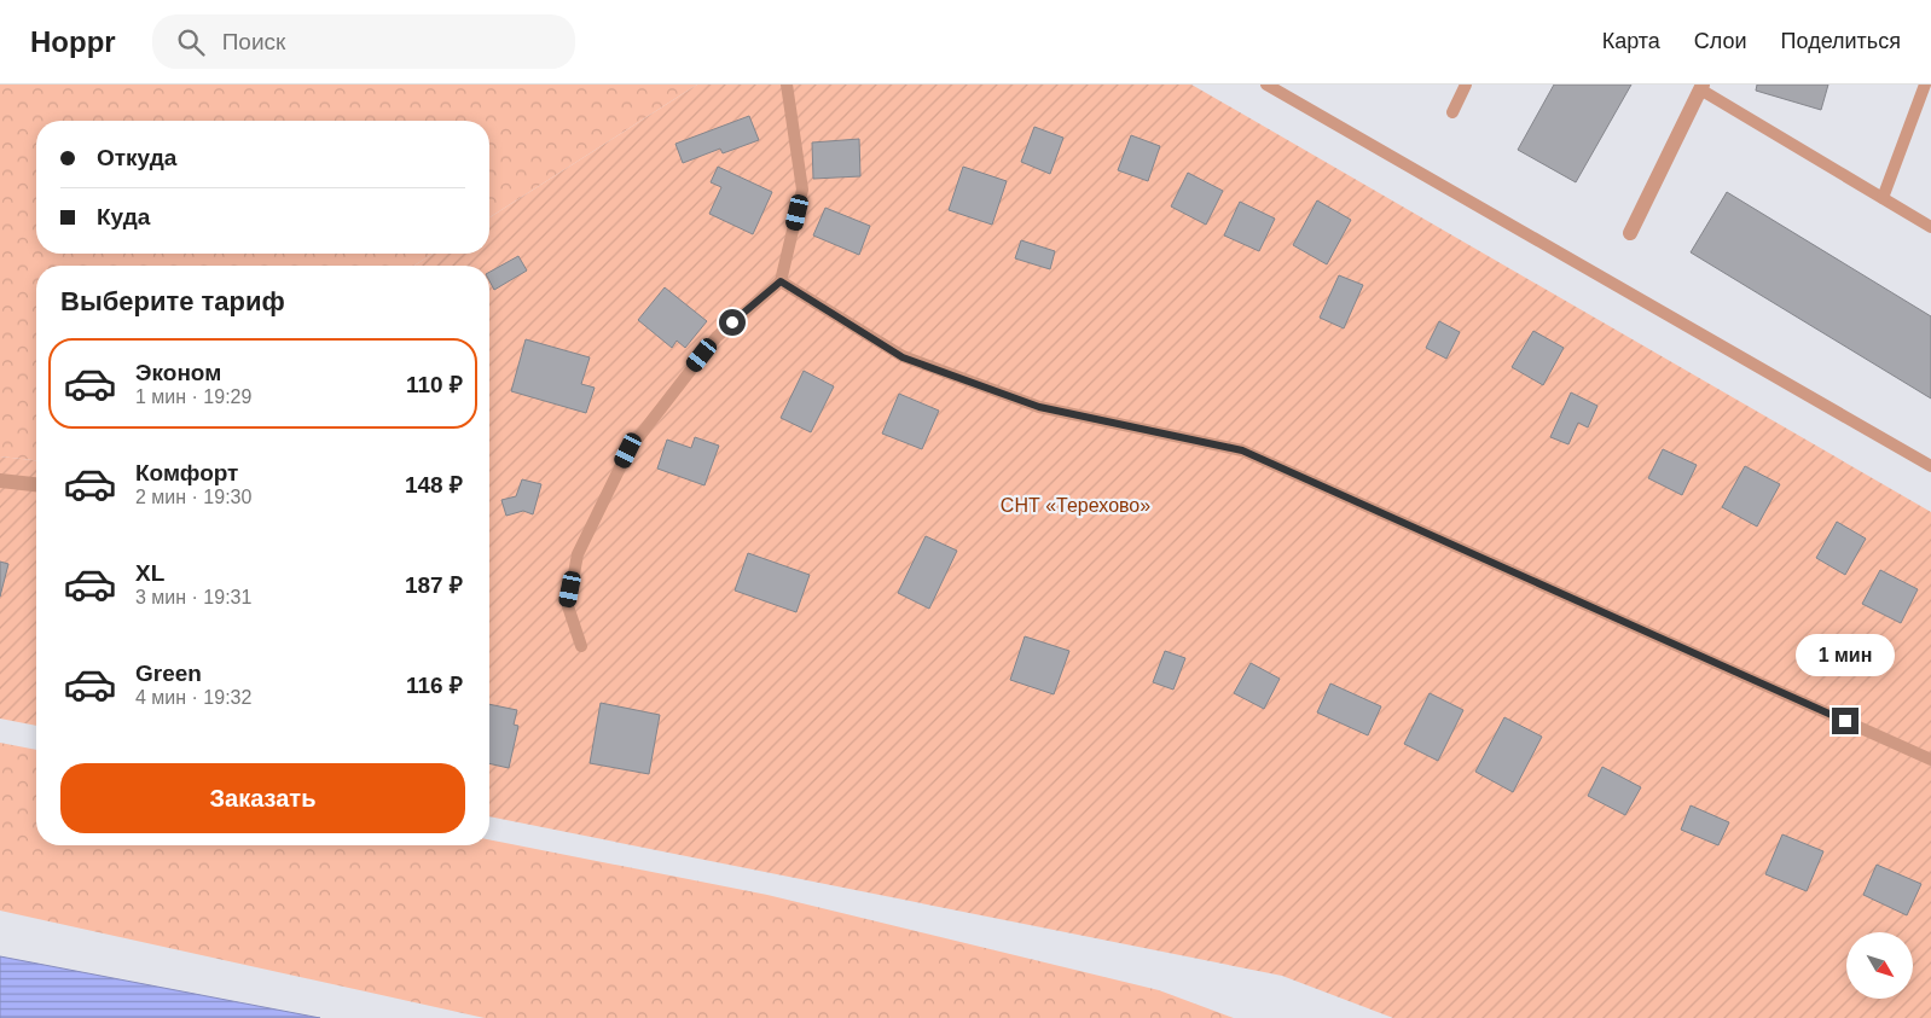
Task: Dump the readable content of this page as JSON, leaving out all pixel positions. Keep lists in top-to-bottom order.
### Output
{
  "parks": ["СНТ «Терехово»"],
  "north": "bottom right",
  "page": {
    "header": "Hoppr",
    "search": "Поиск",
    "nav": ["Карта", "Слои", "Поделиться"],
    "banner": ["Откуда", "Куда"],
    "heading": "Выберите тариф",
    "list": [
      {
        "name": "Эконом",
        "note": "1 мин · 19:29",
        "value": "110 ₽"
      },
      {
        "name": "Комфорт",
        "note": "2 мин · 19:30",
        "value": "148 ₽"
      },
      {
        "name": "XL",
        "note": "3 мин · 19:31",
        "value": "187 ₽"
      },
      {
        "name": "Green",
        "note": "4 мин · 19:32",
        "value": "116 ₽"
      }
    ],
    "bubble": "1 мин",
    "buttons": "Заказать"
  }
}
